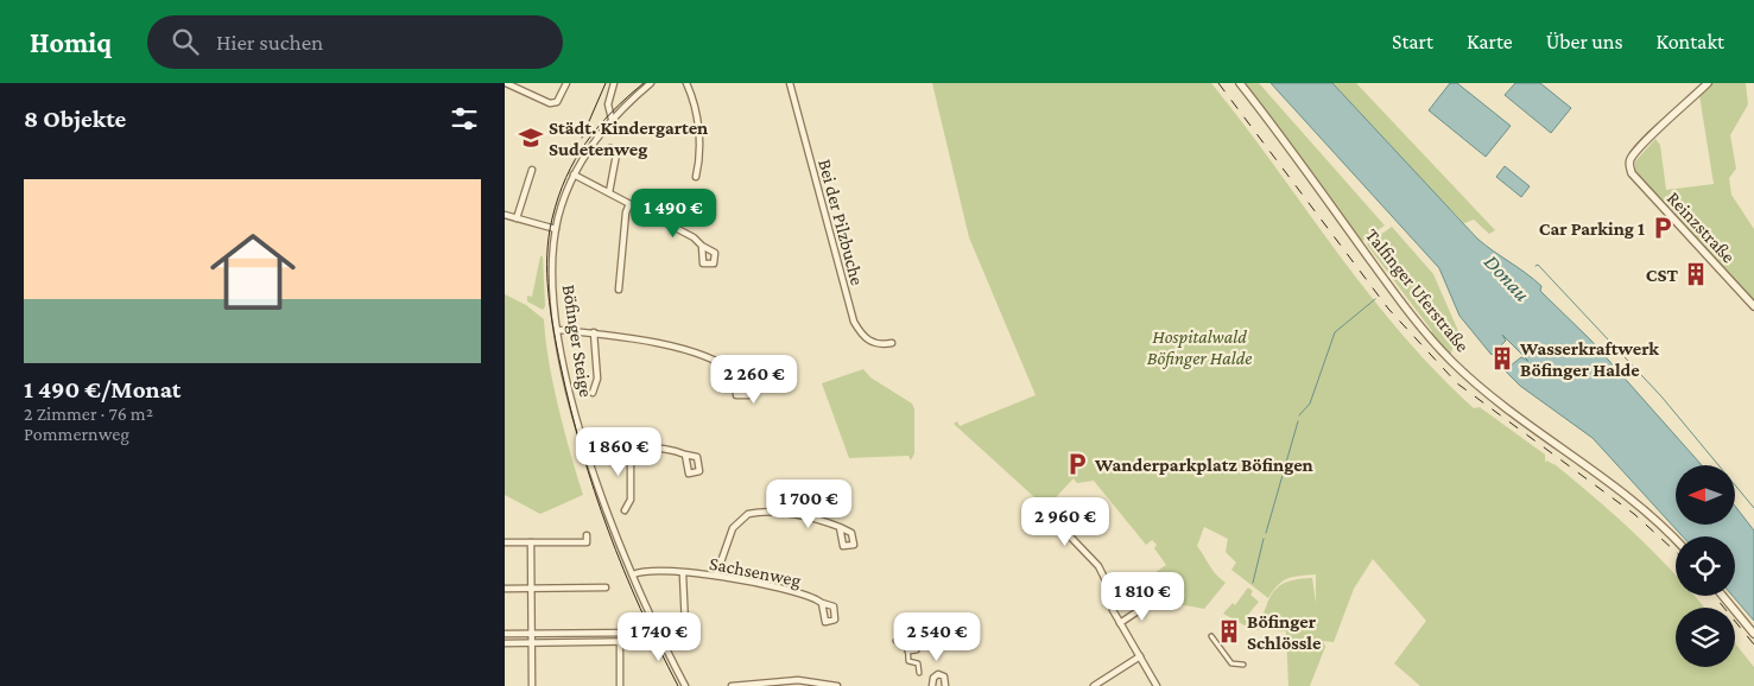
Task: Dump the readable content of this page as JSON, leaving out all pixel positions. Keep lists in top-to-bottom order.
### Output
{
  "streets": {
    "street": [
      "Bei der Pilzbuche",
      "Reinzstraße",
      "Talfinger Uferstraße",
      "Böfinger Steige",
      "Sachsenweg"
    ]
  },
  "crossings": [
    ["Böfinger Steige", "Sachsenweg"]
  ],
  "water": ["Donau"],
  "parks": ["Hospitalwald Böfinger Halde"],
  "places": {
    "school or university": ["Städt. Kindergarten Sudetenweg"],
    "parking": ["Car Parking 1", "Wanderparkplatz Böfingen"],
    "building": ["CST", "Wasserkraftwerk Böfinger Halde", "Böfinger Schlössle"]
  },
  "north": "left",
  "page": {
    "header": "Homiq",
    "search": "Hier suchen",
    "nav": [
      "Start",
      "Karte",
      "Über uns",
      "Kontakt"
    ],
    "heading": "8 Objekte",
    "list": [
      {
        "name": "1 490 €/Monat",
        "note": "2 Zimmer · 76 m² · Pommernweg"
      }
    ],
    "price": [
      "1 490 €",
      "2 260 €",
      "1 860 €",
      "1 700 €",
      "2 960 €",
      "1 810 €",
      "1 740 €",
      "2 540 €"
    ]
  }
}
